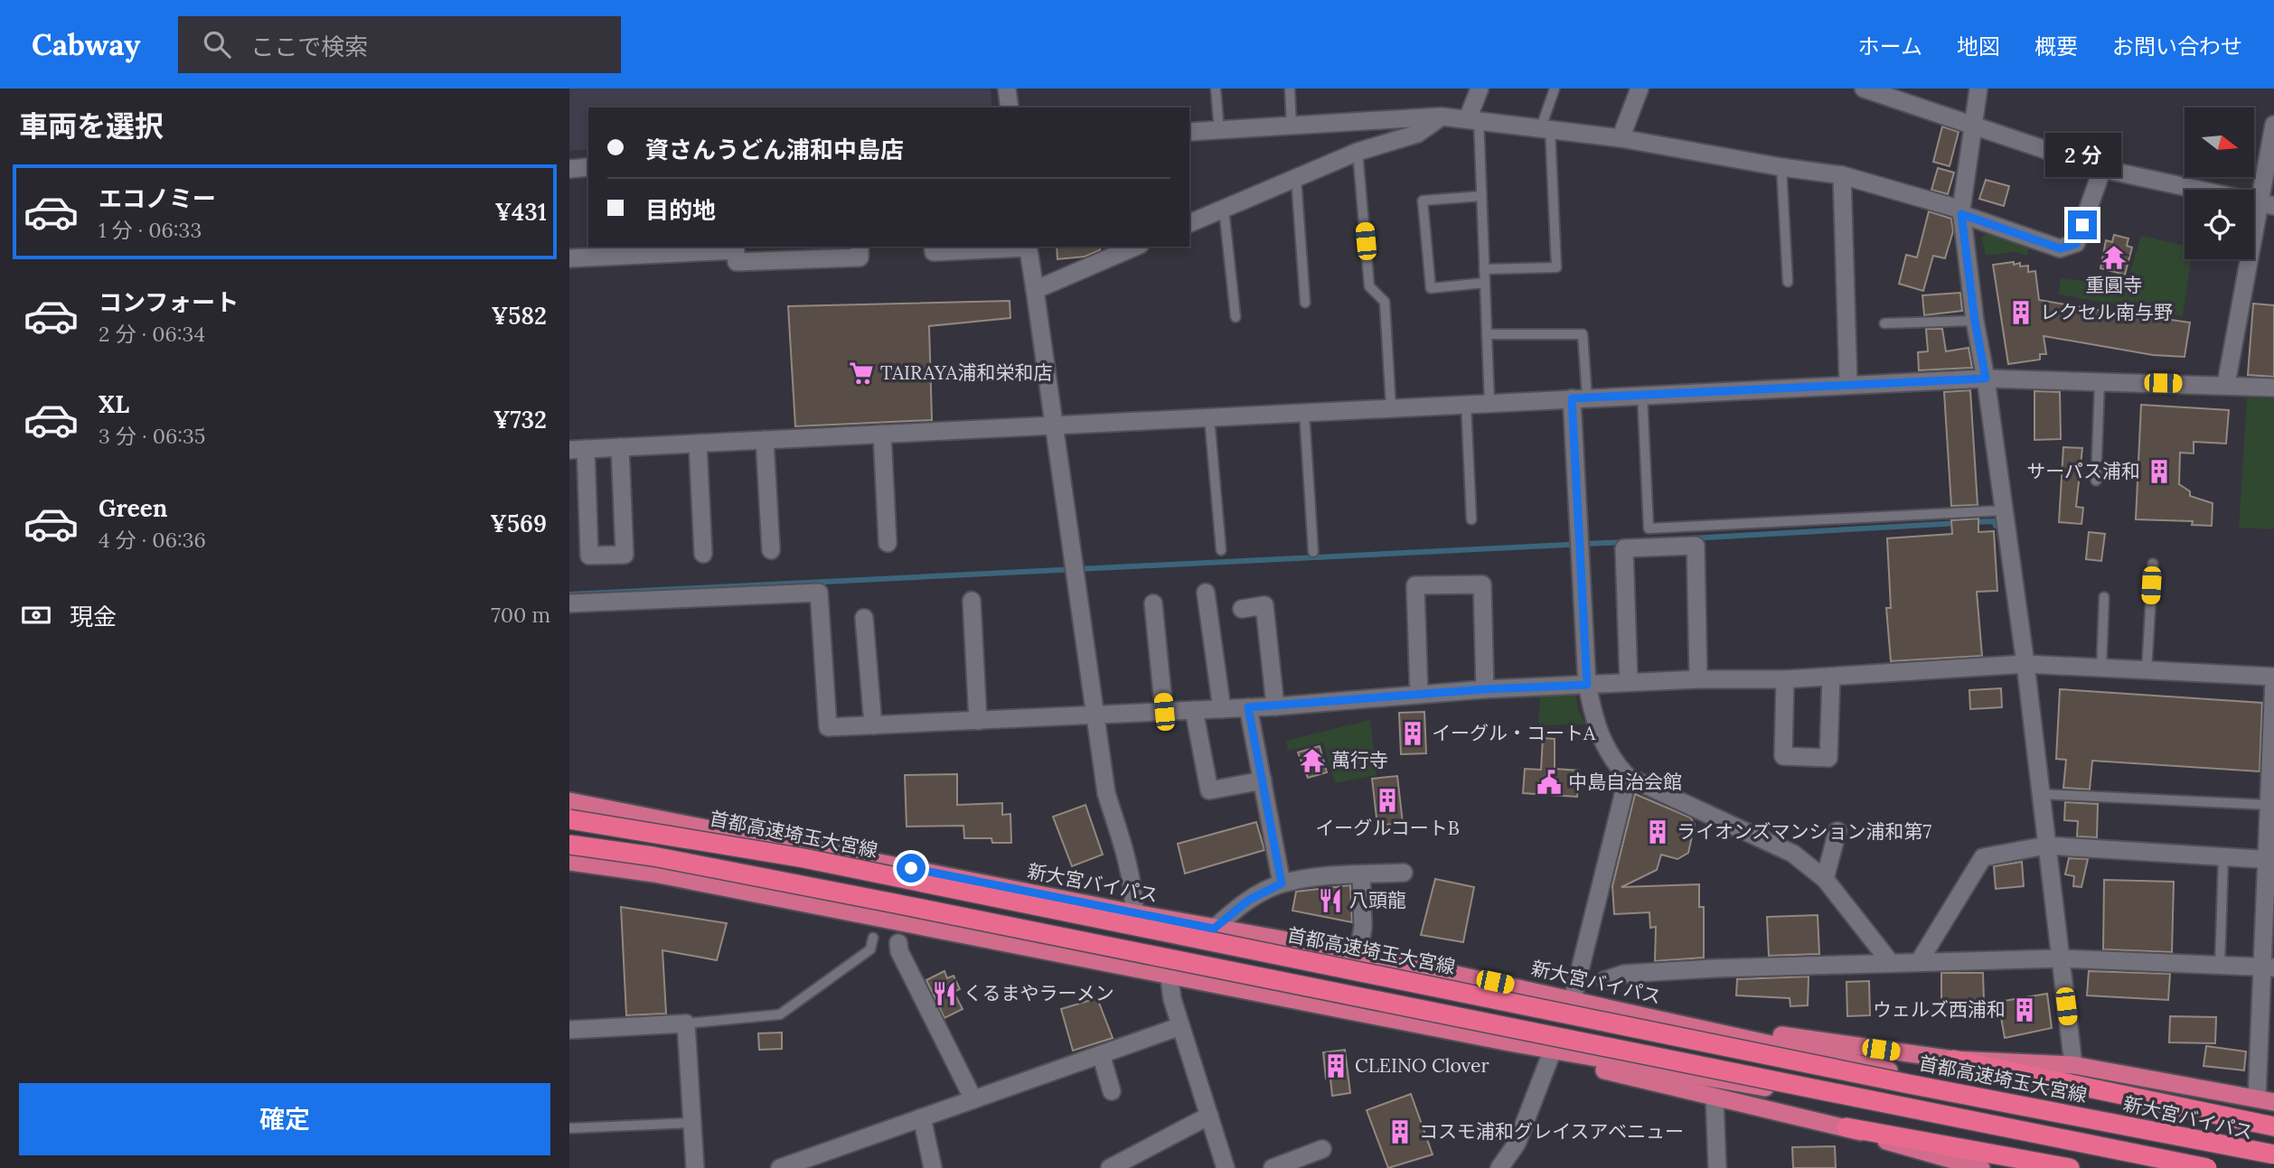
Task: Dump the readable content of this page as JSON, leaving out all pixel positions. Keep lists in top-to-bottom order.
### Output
{
  "streets": {
    "highway": ["首都高速埼玉大宮線", "新大宮バイパス"]
  },
  "places": {
    "temple": ["重圓寺", "萬行寺"],
    "building": [
      "レクセル南与野",
      "サーパス浦和",
      "イーグル・コートA",
      "イーグルコートB",
      "ライオンズマンション浦和第7",
      "ウェルズ西浦和",
      "CLEINO Clover",
      "コスモ浦和グレイスアベニュー"
    ],
    "supermarket": ["TAIRAYA浦和栄和店"],
    "public building": ["中島自治会館"],
    "restaurant": ["八頭龍", "くるまやラーメン"]
  },
  "north": "right",
  "page": {
    "header": "Cabway",
    "search": "ここで検索",
    "nav": [
      "ホーム",
      "地図",
      "概要",
      "お問い合わせ"
    ],
    "heading": "車両を選択",
    "banner": ["資さんうどん浦和中島店", "目的地"],
    "bubble": "2 分",
    "list": [
      {
        "name": "エコノミー",
        "note": "1 分 · 06:33",
        "value": "¥431"
      },
      {
        "name": "コンフォート",
        "note": "2 分 · 06:34",
        "value": "¥582"
      },
      {
        "name": "XL",
        "note": "3 分 · 06:35",
        "value": "¥732"
      },
      {
        "name": "Green",
        "note": "4 分 · 06:36",
        "value": "¥569"
      }
    ],
    "pay": ["現金", "700 m"],
    "buttons": "確定"
  }
}
